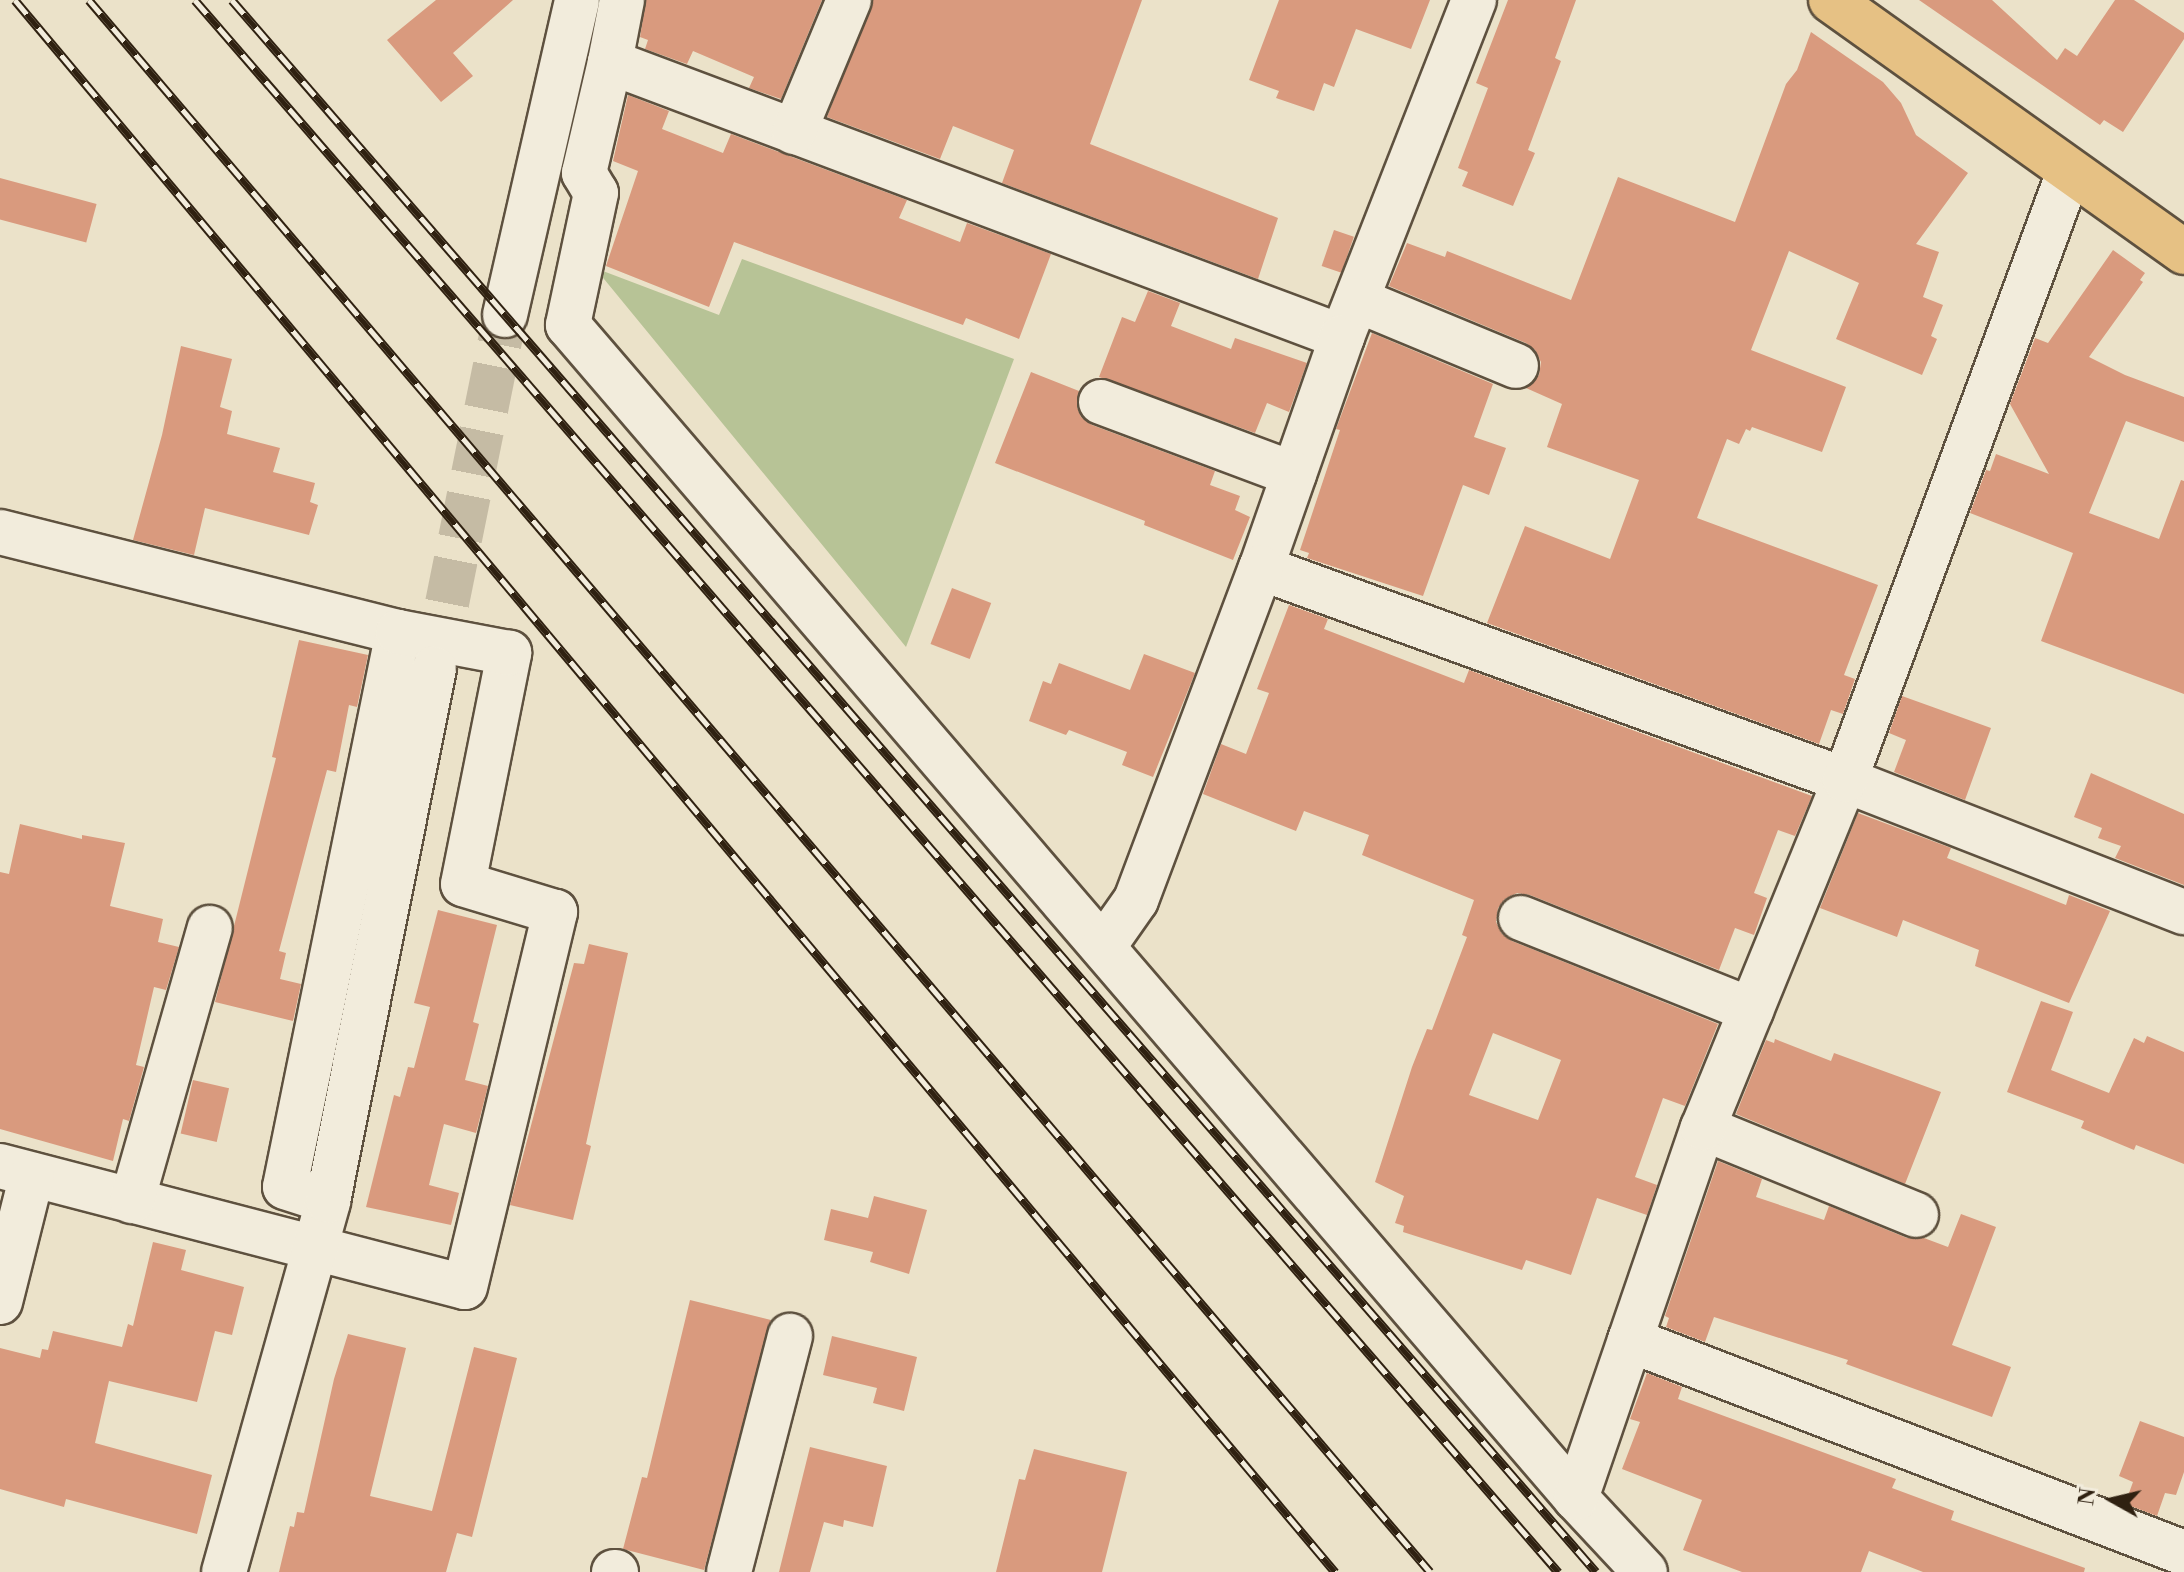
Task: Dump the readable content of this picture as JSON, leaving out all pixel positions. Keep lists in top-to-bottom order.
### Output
{
  "north": "left"
}
